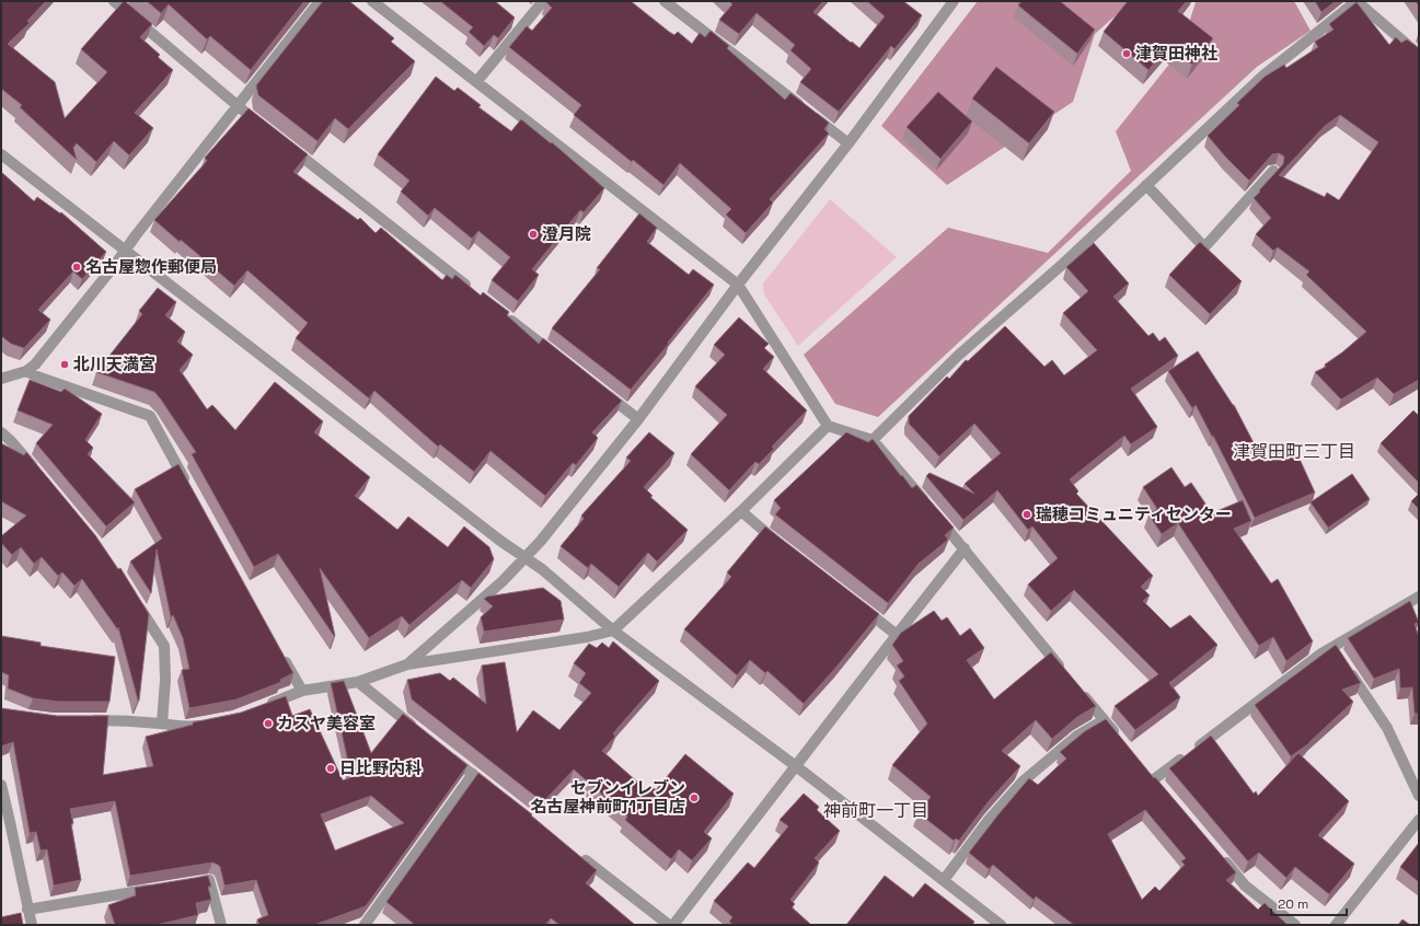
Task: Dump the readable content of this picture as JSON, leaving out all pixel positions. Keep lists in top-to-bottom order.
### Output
{
  "districts": ["津賀田町三丁目", "神前町一丁目"],
  "places": [
    "津賀田神社",
    "澄月院",
    "名古屋惣作郵便局",
    "北川天満宮",
    "瑞穂コミュニティセンター",
    "カスヤ美容室",
    "日比野内科",
    "セブンイレブン 名古屋神前町1丁目店"
  ],
  "scale_bar": "20 m"
}
